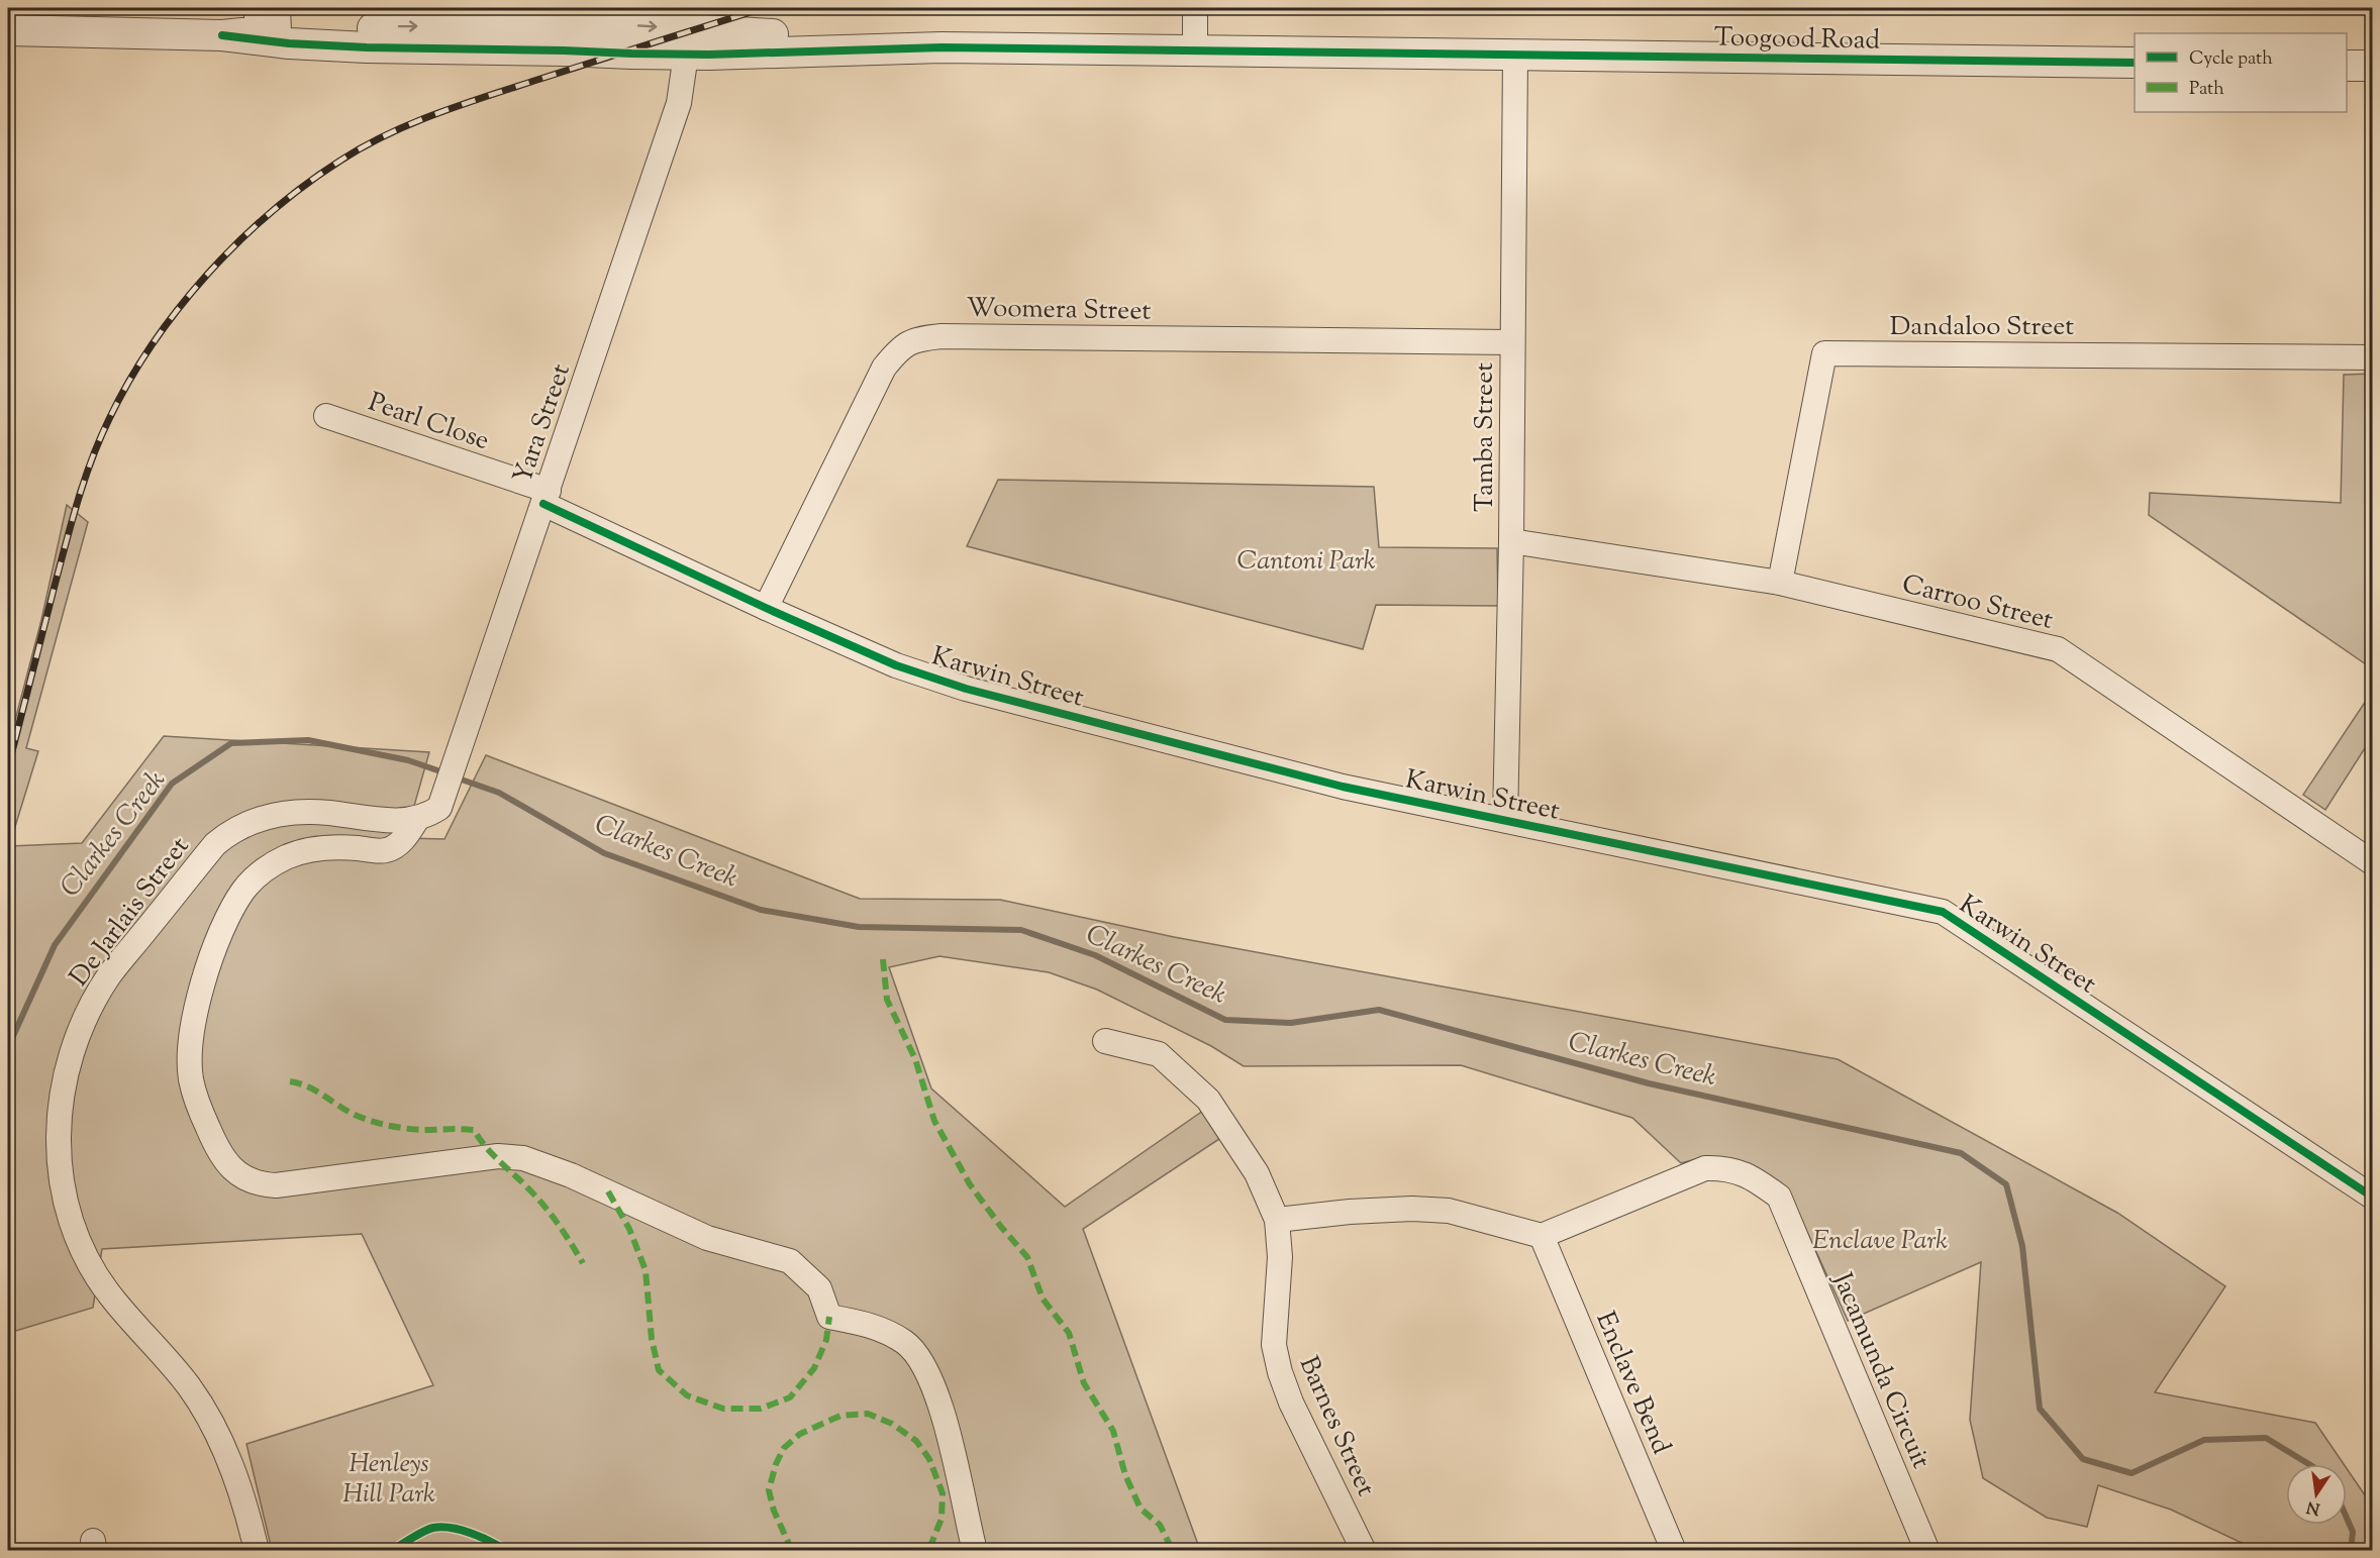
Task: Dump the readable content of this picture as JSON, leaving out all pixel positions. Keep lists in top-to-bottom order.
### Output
{
  "streets": {
    "street": [
      "Toogood Road",
      "Woomera Street",
      "Dandaloo Street",
      "Pearl Close",
      "Yara Street",
      "Tamba Street",
      "Carroo Street",
      "Karwin Street",
      "De Jarlais Street",
      "Jacamunda Circuit",
      "Enclave Bend",
      "Barnes Street"
    ]
  },
  "crossings": [
    ["Toogood Road", "Yara Street"],
    ["Toogood Road", "Tamba Street"],
    ["Woomera Street", "Tamba Street"],
    ["Woomera Street", "Karwin Street"],
    ["Dandaloo Street", "Carroo Street"],
    ["Pearl Close", "Yara Street"],
    ["Pearl Close", "Karwin Street"],
    ["Yara Street", "Karwin Street"],
    ["Yara Street", "De Jarlais Street"],
    ["Tamba Street", "Carroo Street"],
    ["Tamba Street", "Karwin Street"],
    ["Jacamunda Circuit", "Enclave Bend"]
  ],
  "water": ["Clarkes Creek"],
  "parks": ["Cantoni Park", "Enclave Park", "Henleys Hill Park"],
  "legend": ["Cycle path", "Path"],
  "north": "bottom"
}
